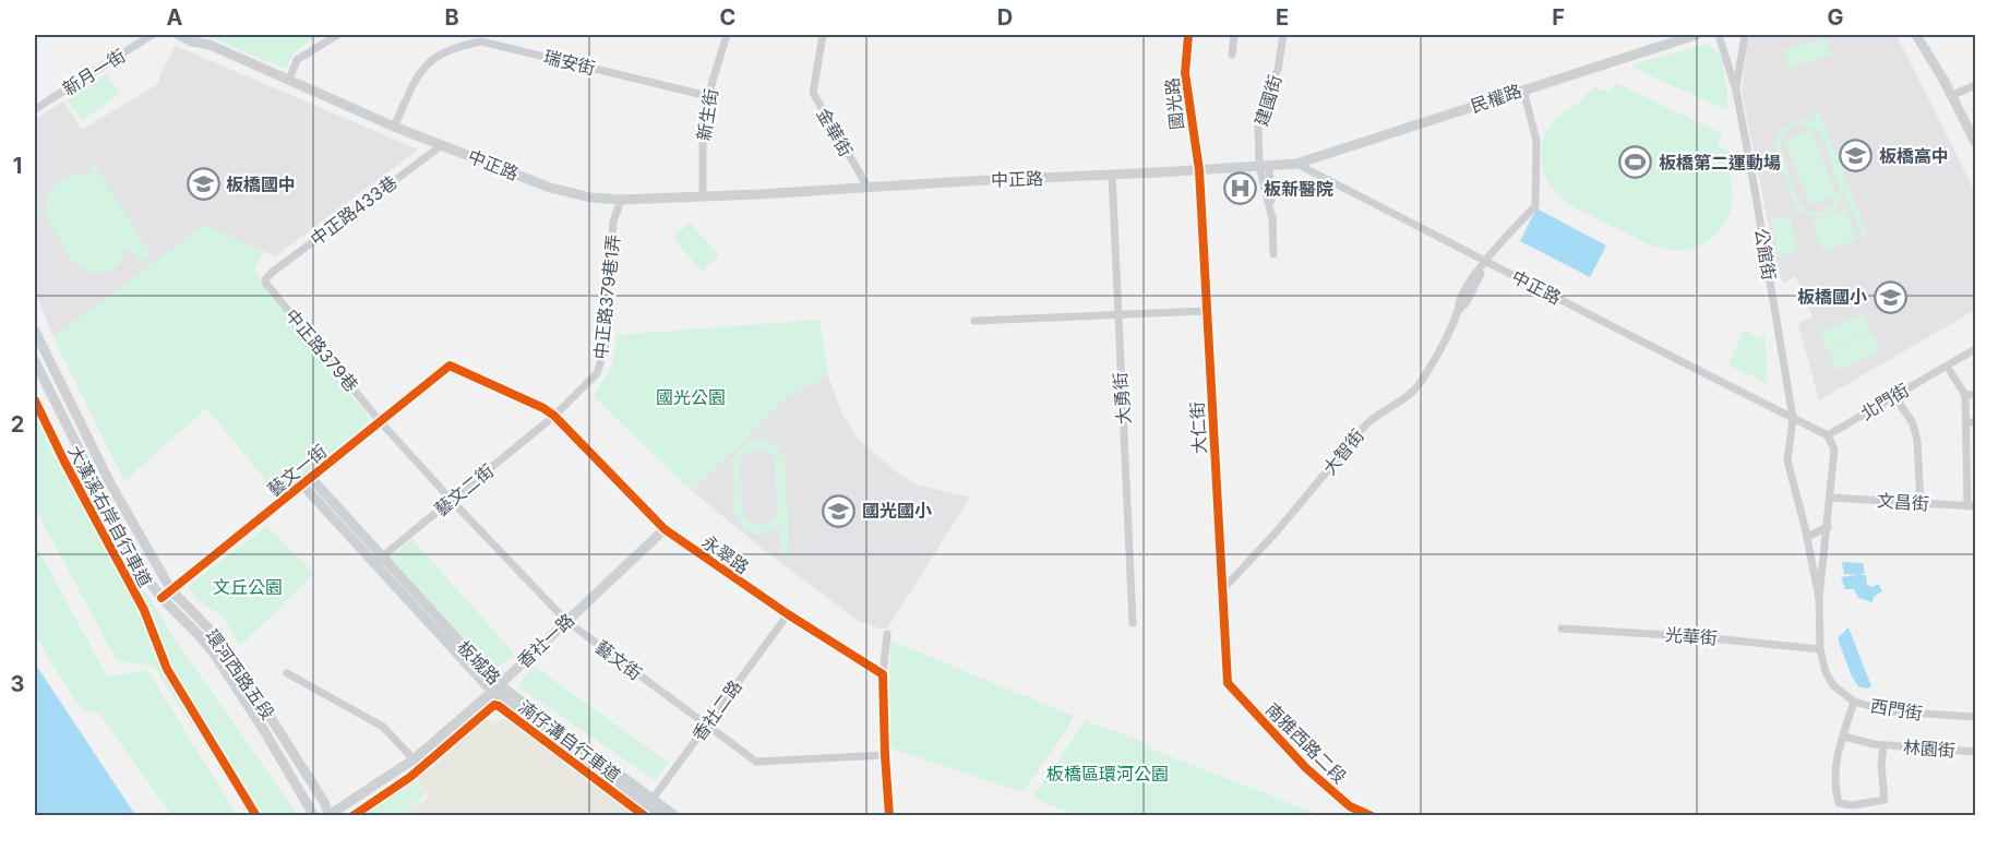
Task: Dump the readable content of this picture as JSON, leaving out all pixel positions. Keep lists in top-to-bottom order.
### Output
{
  "streets": {
    "street": [
      "瑞安街",
      "新月一街",
      "民權路",
      "建國街",
      "國光路",
      "新生街",
      "金華街",
      "中正路",
      "中正路433巷",
      "公館街",
      "中正路379巷1弄",
      "中正路379巷",
      "大勇街",
      "北門街",
      "大仁街",
      "大智街",
      "藝文一街",
      "藝文二街",
      "文昌街",
      "永翠路",
      "光華街",
      "香社一路",
      "藝文街",
      "板城路",
      "環河西路五段",
      "西門街",
      "香社二路",
      "南雅西路二段",
      "林園街"
    ],
    "cycle path": ["大漢溪右岸自行車道", "湳仔溝自行車道"]
  },
  "crossings": [
    ["瑞安街", "新生街"],
    ["瑞安街", "中正路"],
    ["民權路", "中正路"],
    ["民權路", "大智街"],
    ["建國街", "中正路"],
    ["國光路", "中正路"],
    ["國光路", "大仁街"],
    ["新生街", "中正路"],
    ["金華街", "中正路"],
    ["中正路", "中正路433巷"],
    ["中正路", "公館街"],
    ["中正路", "中正路379巷1弄"],
    ["中正路", "大勇街"],
    ["中正路", "大仁街"],
    ["中正路", "大智街"],
    ["中正路", "西門街"],
    ["中正路433巷", "中正路379巷"],
    ["公館街", "西門街"],
    ["中正路379巷1弄", "藝文二街"],
    ["中正路379巷1弄", "永翠路"],
    ["中正路379巷", "藝文一街"],
    ["中正路379巷", "藝文街"],
    ["北門街", "西門街"],
    ["大仁街", "大智街"],
    ["大仁街", "南雅西路二段"],
    ["藝文一街", "永翠路"],
    ["藝文一街", "藝文街"],
    ["藝文一街", "板城路"],
    ["藝文一街", "環河西路五段"],
    ["藝文二街", "永翠路"],
    ["藝文二街", "藝文街"],
    ["藝文二街", "板城路"],
    ["文昌街", "西門街"],
    ["永翠路", "香社一路"],
    ["永翠路", "香社二路"],
    ["光華街", "西門街"],
    ["香社一路", "藝文街"],
    ["香社一路", "板城路"],
    ["香社一路", "環河西路五段"],
    ["藝文街", "香社二路"],
    ["板城路", "香社二路"],
    ["西門街", "林園街"]
  ],
  "parks": ["國光公園", "文丘公園", "板橋區環河公園"],
  "places": {
    "school or university": [
      "板橋高中",
      "板橋國中",
      "板橋國小",
      "國光國小"
    ],
    "sports": ["板橋第二運動場"],
    "hospital": ["板新醫院"]
  },
  "grid": {
    "columns": [
      "A",
      "B",
      "C",
      "D",
      "E",
      "F",
      "G"
    ],
    "rows": ["1", "2", "3"]
  }
}
